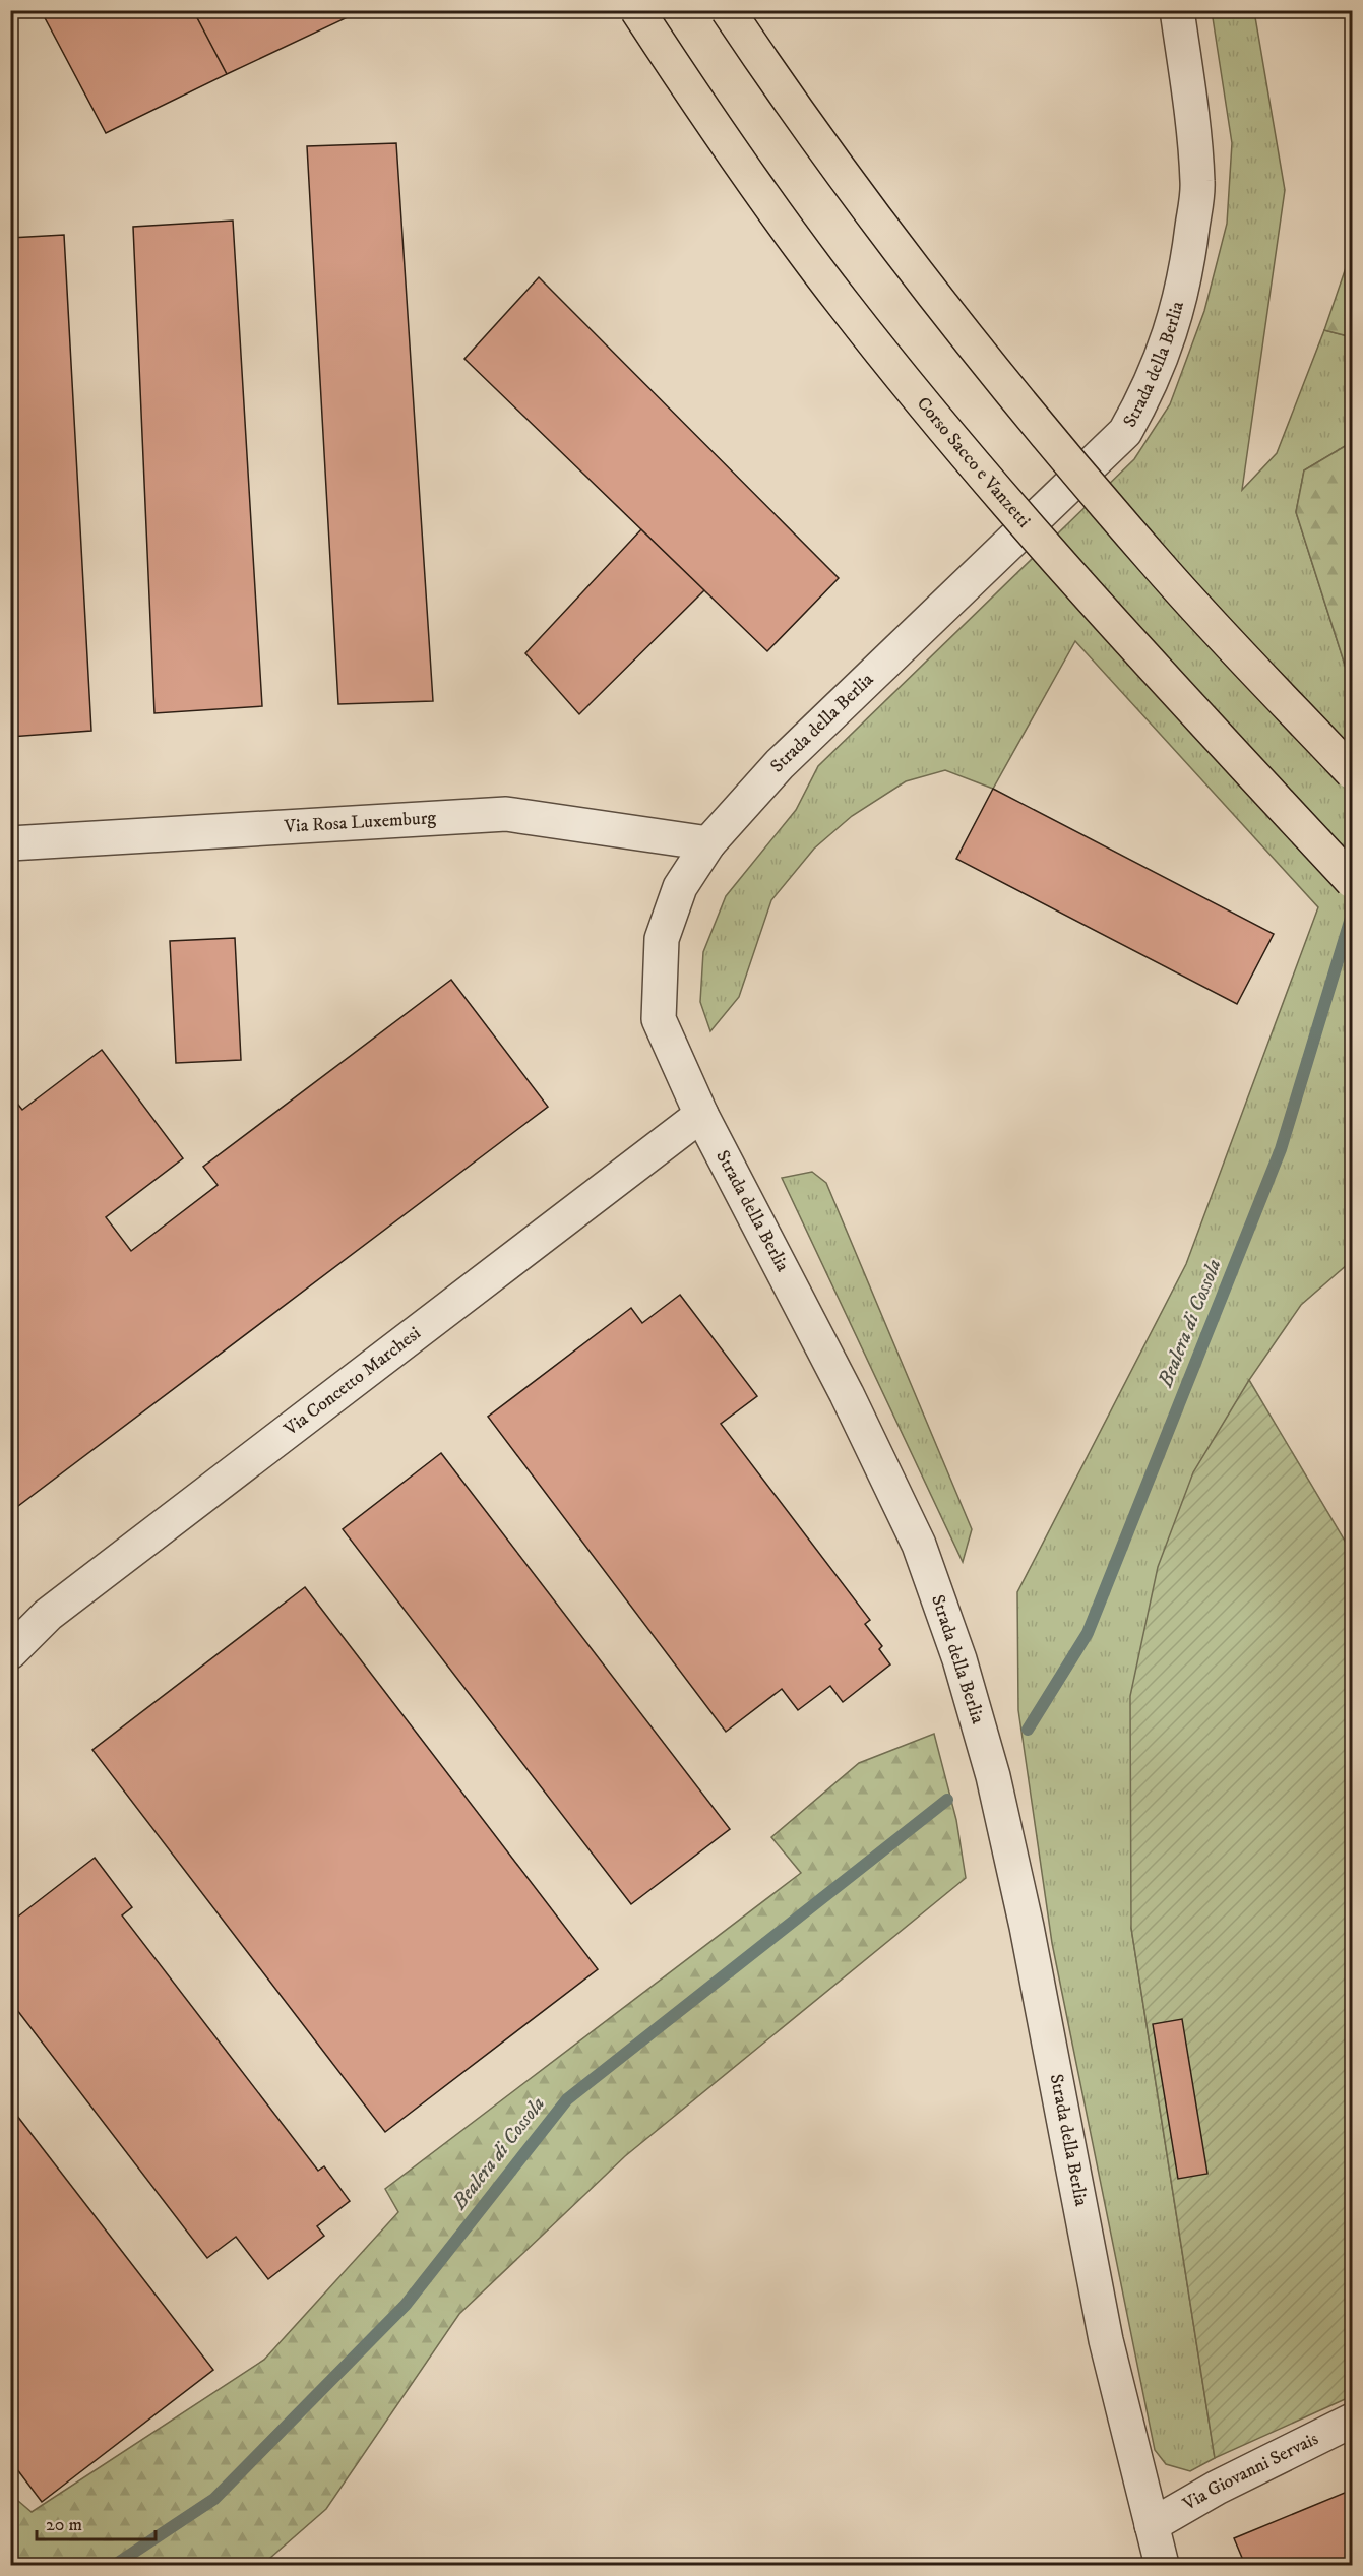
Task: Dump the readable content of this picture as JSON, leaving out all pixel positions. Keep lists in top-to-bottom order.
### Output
{
  "streets": {
    "main road": ["Corso Sacco e Vanzetti"],
    "street": [
      "Strada della Berlia",
      "Via Rosa Luxemburg",
      "Via Concetto Marchesi",
      "Via Giovanni Servais"
    ]
  },
  "crossings": [
    ["Strada della Berlia", "Via Rosa Luxemburg"],
    ["Strada della Berlia", "Via Concetto Marchesi"],
    ["Strada della Berlia", "Via Giovanni Servais"]
  ],
  "water": ["Bealera di Cossola"],
  "scale_bar": "20 m"
}
